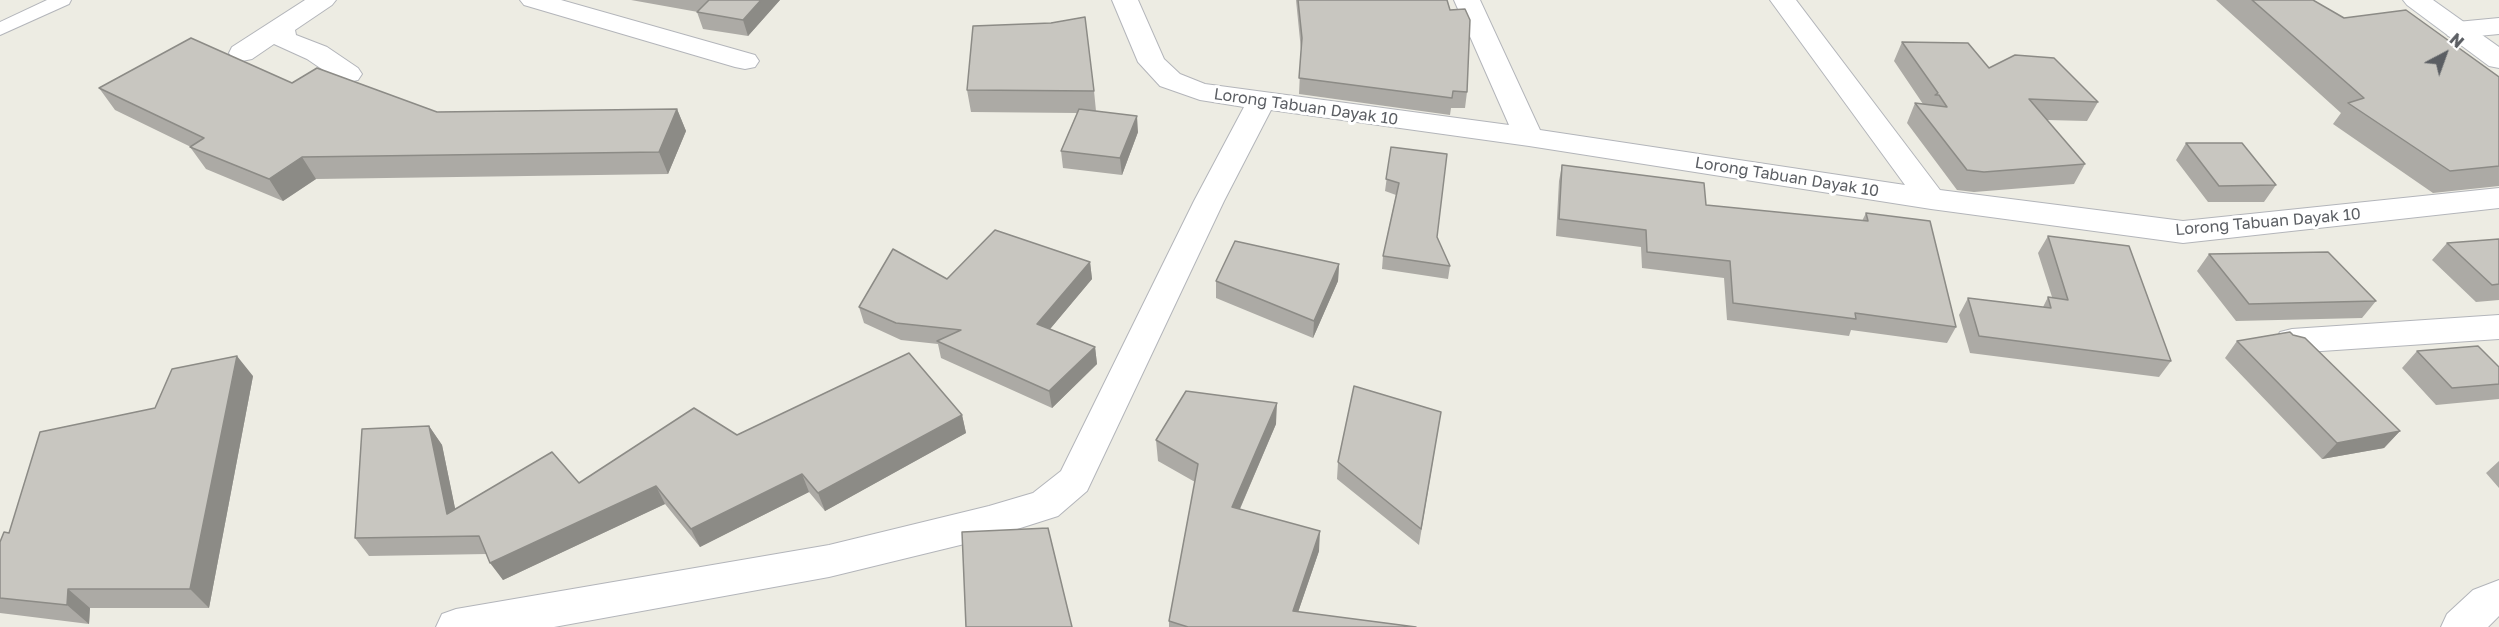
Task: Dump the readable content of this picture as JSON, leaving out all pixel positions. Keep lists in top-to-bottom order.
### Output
{
  "streets": {
    "street": ["Lorong Tabuan Dayak 10"]
  },
  "north": "top right"
}
